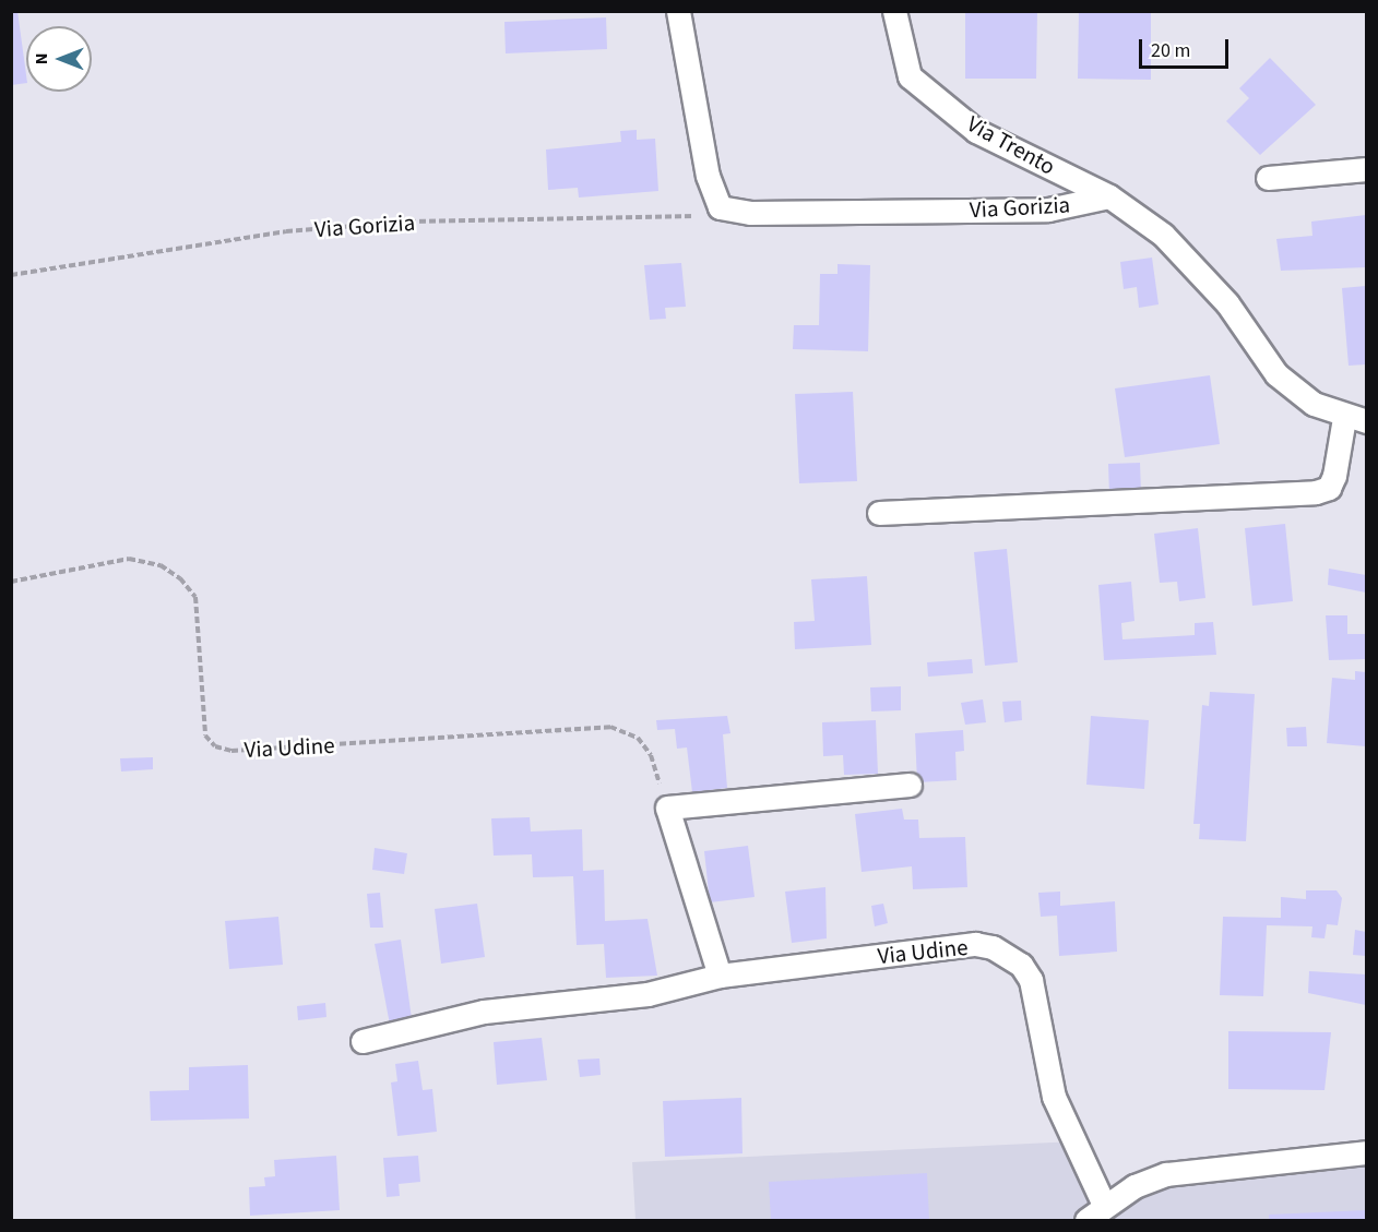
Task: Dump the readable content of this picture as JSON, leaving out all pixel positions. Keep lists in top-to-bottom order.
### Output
{
  "streets": {
    "street": ["Via Trento", "Via Gorizia", "Via Udine"]
  },
  "crossings": [
    ["Via Trento", "Via Gorizia"]
  ],
  "scale_bar": "20 m",
  "north": "left"
}
